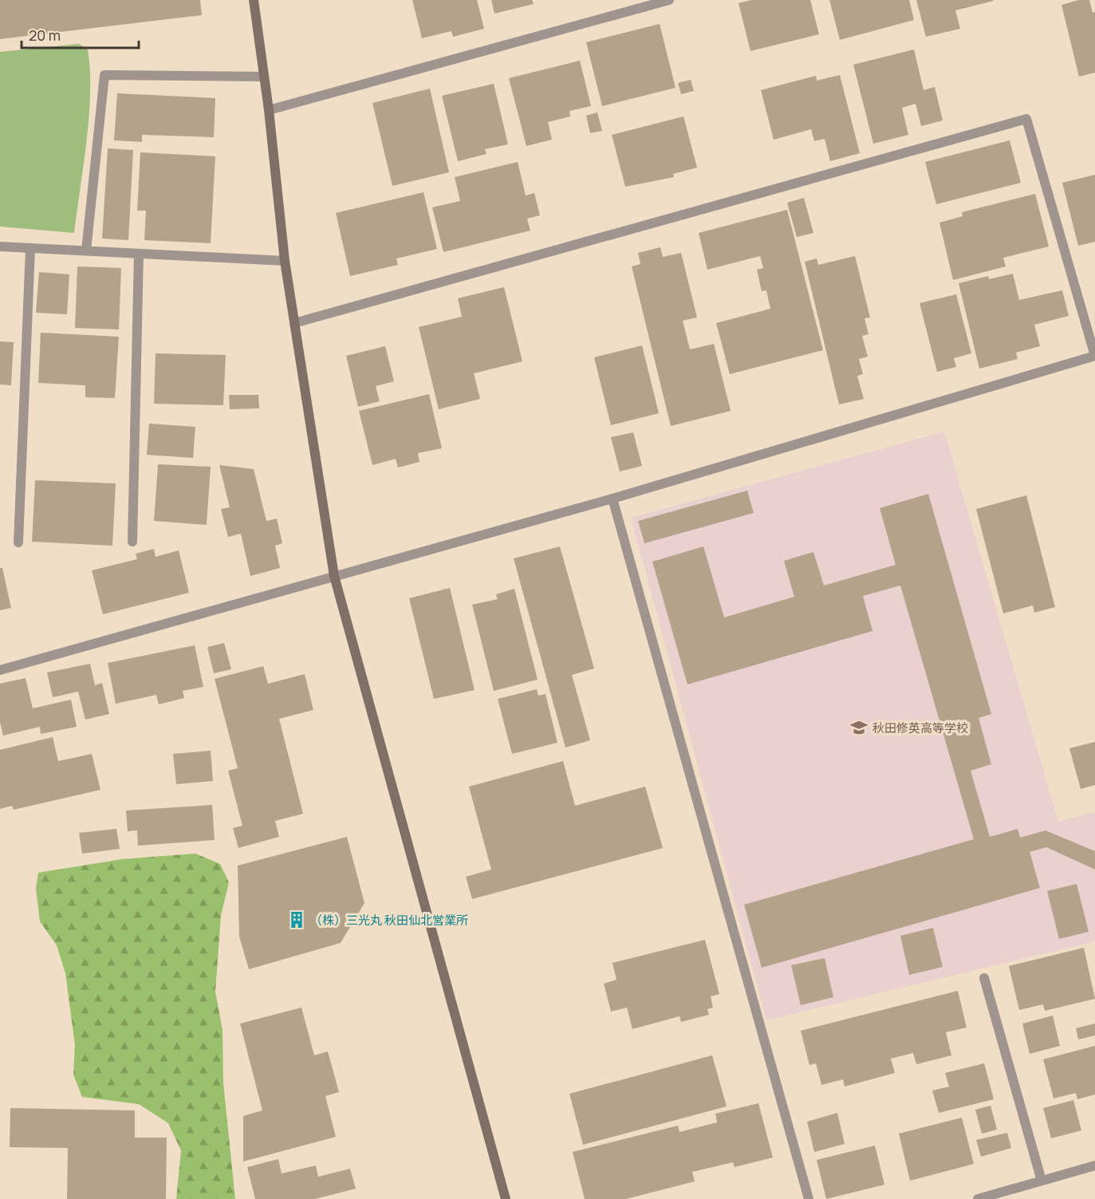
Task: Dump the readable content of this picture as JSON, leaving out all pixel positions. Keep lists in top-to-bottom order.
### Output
{
  "places": {
    "school or university": ["秋田修英高等学校"],
    "building": ["（株）三光丸 秋田仙北営業所"]
  },
  "scale_bar": "20 m"
}
